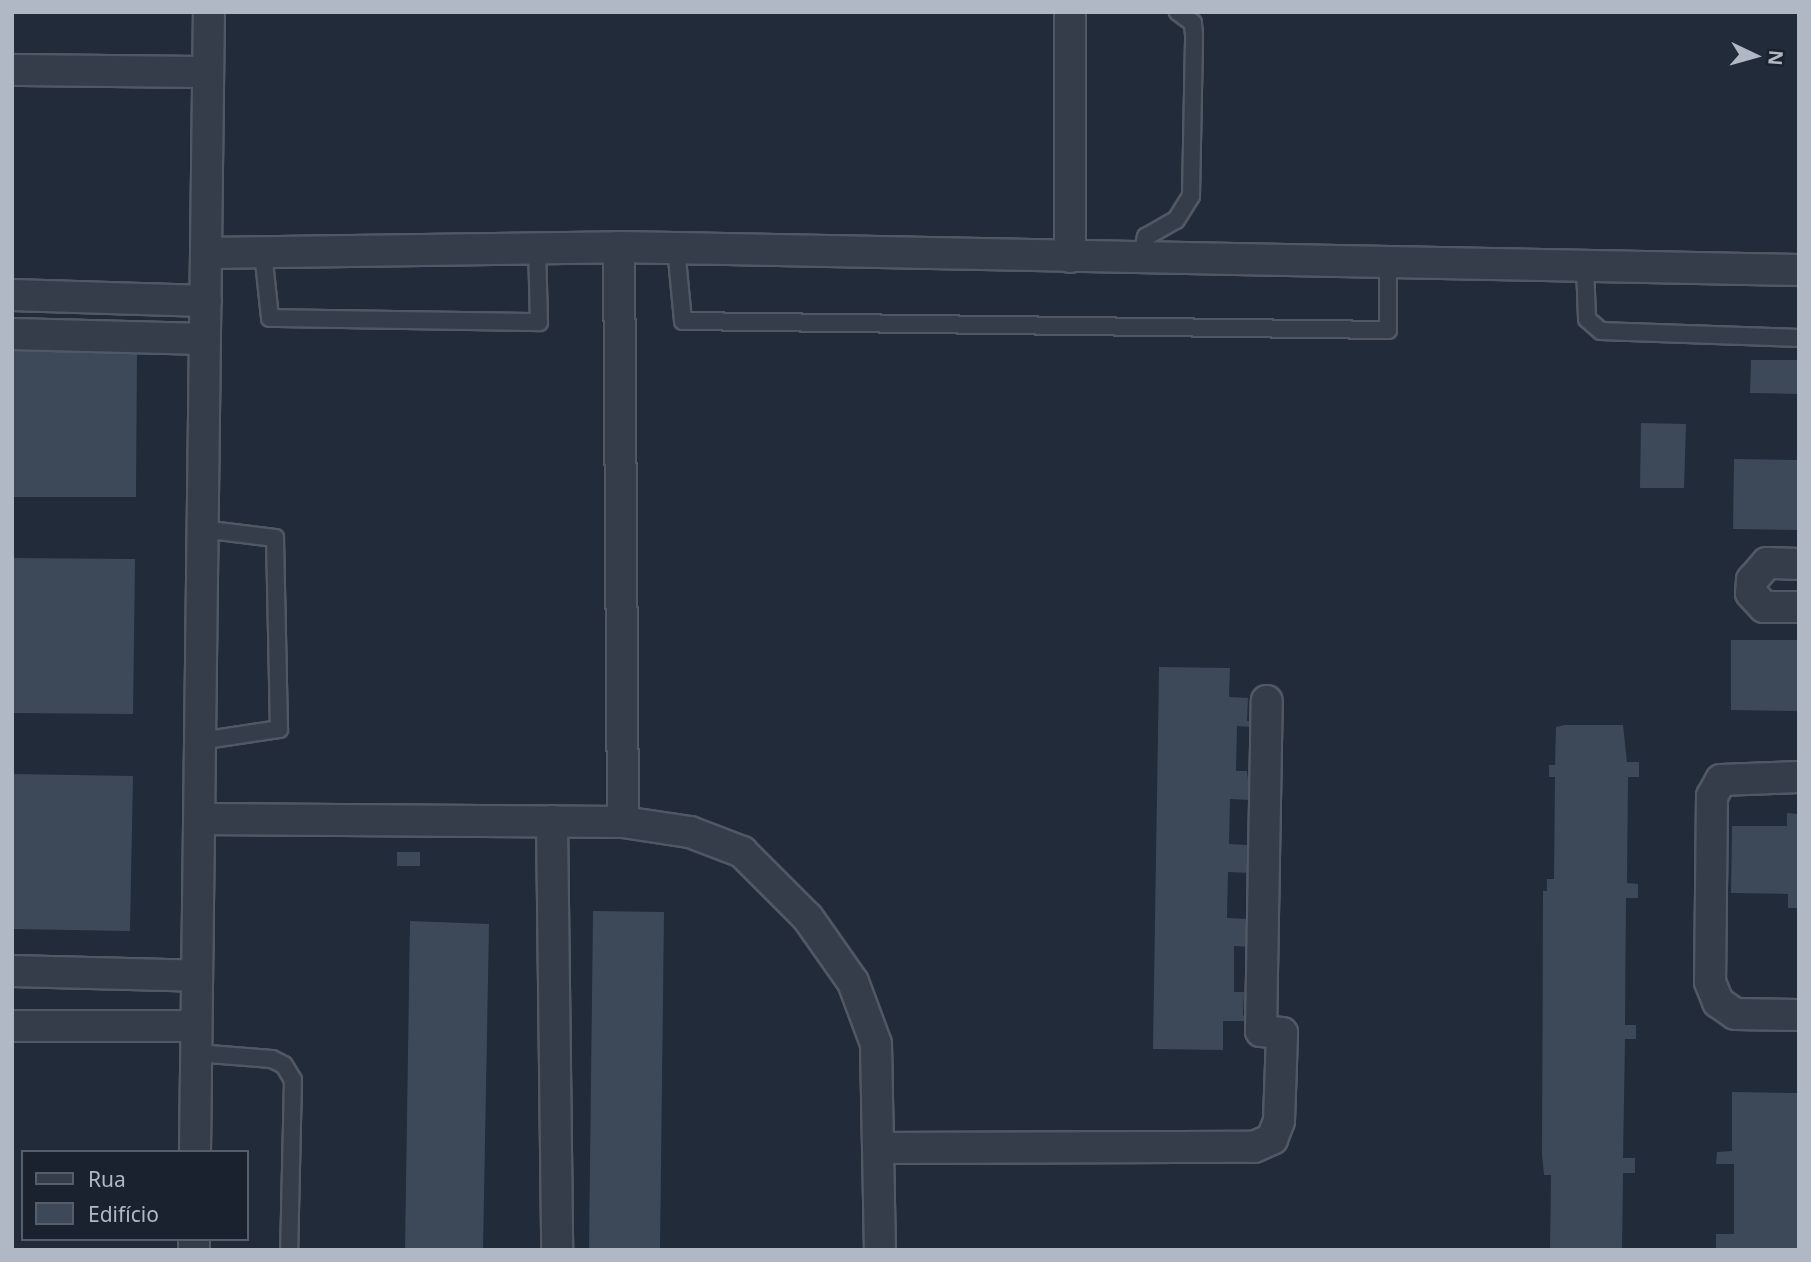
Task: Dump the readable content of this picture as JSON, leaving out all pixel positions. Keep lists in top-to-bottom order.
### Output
{
  "legend": ["Rua", "Edifício"],
  "north": "right"
}
